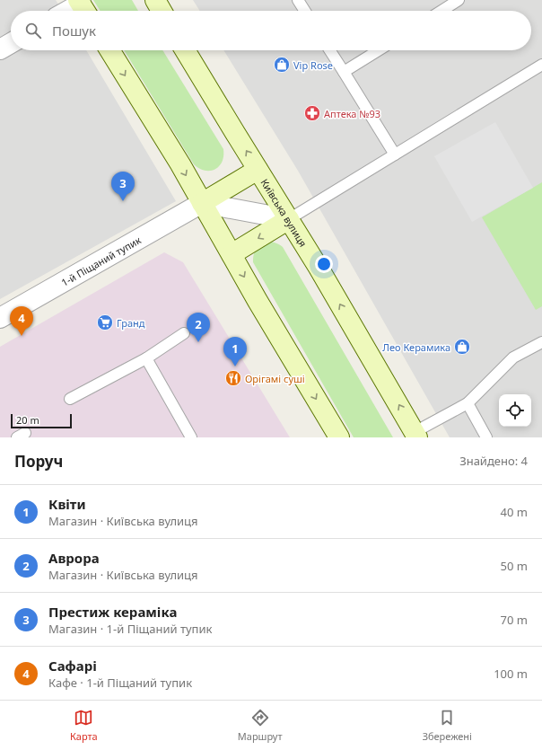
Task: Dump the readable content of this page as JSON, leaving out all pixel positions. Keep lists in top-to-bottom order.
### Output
{
  "streets": {
    "main road": ["Київська вулиця"],
    "street": ["1-й Піщаний тупик"]
  },
  "places": {
    "shop": ["Vip Rose", "Лео Керамика"],
    "pharmacy": ["Аптека №93"],
    "supermarket": ["Гранд"],
    "restaurant": ["Орігамі суші"]
  },
  "scale_bar": "20 m",
  "page": {
    "search": "Пошук",
    "pins": [
      "3",
      "4",
      "2",
      "1"
    ],
    "scale": "20 m",
    "heading": ["Поруч", "Знайдено: 4"],
    "list": [
      {
        "mark": "1",
        "name": "Квiти",
        "note": "Магазин · Київська вулиця",
        "value": "40 m"
      },
      {
        "mark": "2",
        "name": "Аврора",
        "note": "Магазин · Київська вулиця",
        "value": "50 m"
      },
      {
        "mark": "3",
        "name": "Престиж кераміка",
        "note": "Магазин · 1-й Піщаний тупик",
        "value": "70 m"
      },
      {
        "mark": "4",
        "name": "Сафарі",
        "note": "Кафе · 1-й Піщаний тупик",
        "value": "100 m"
      }
    ],
    "nav": ["Карта", "Маршрут", "Збережені"]
  }
}
